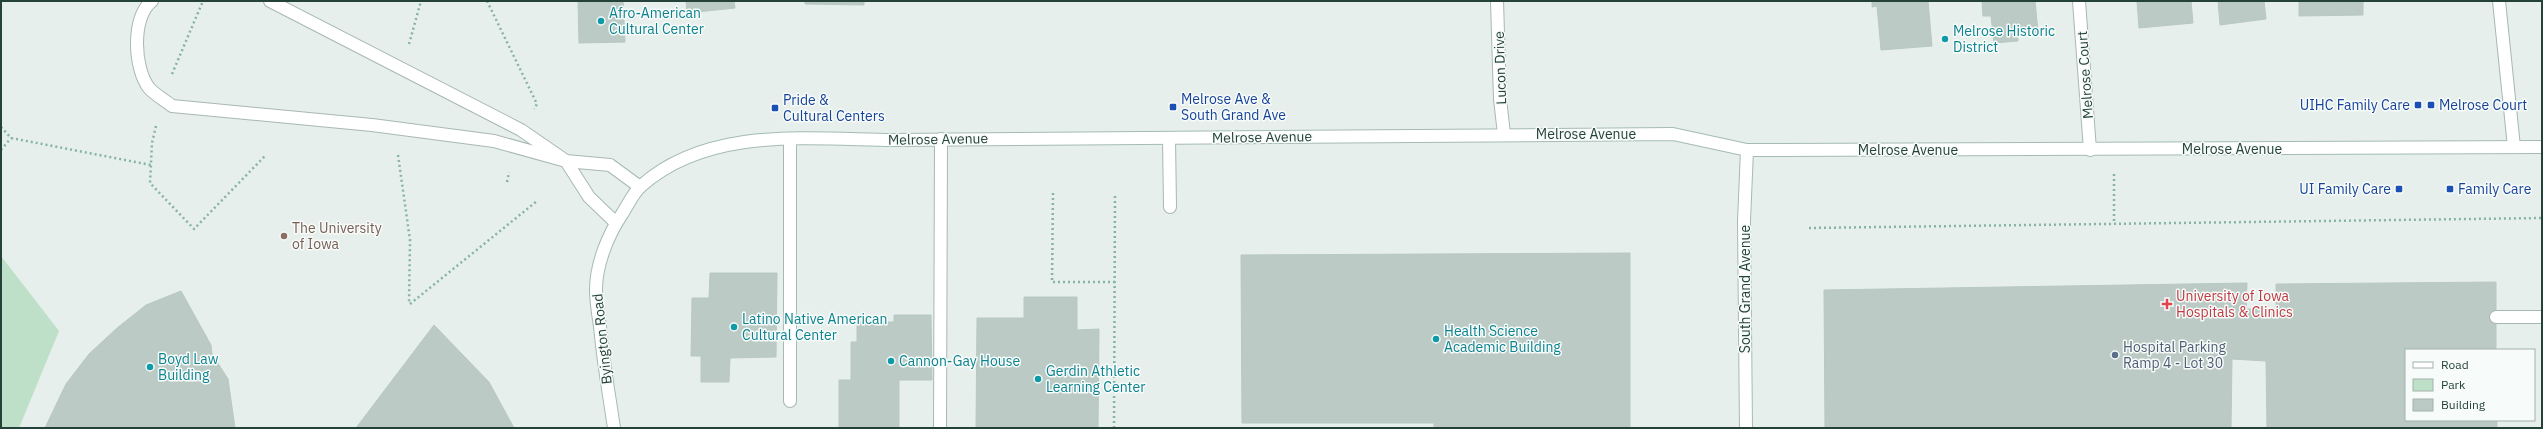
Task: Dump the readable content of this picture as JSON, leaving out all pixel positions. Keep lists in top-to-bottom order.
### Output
{
  "streets": {
    "main road": [
      "Lucon Drive",
      "Melrose Court",
      "Melrose Avenue",
      "South Grand Avenue",
      "Byington Road"
    ]
  },
  "crossings": [
    ["Lucon Drive", "Melrose Avenue"],
    ["Melrose Court", "Melrose Avenue"],
    ["Melrose Avenue", "South Grand Avenue"],
    ["Melrose Avenue", "Byington Road"]
  ],
  "places": {
    "other": [
      "Afro-American Cultural Center",
      "Melrose Historic District",
      "The University of Iowa",
      "Latino Native American Cultural Center",
      "Health Science Academic Building",
      "Hospital Parking Ramp 4 - Lot 30",
      "Cannon-Gay House",
      "Boyd Law Building",
      "Gerdin Athletic Learning Center"
    ],
    "transit": [
      "UIHC Family Care",
      "Melrose Court",
      "Melrose Ave & South Grand Ave",
      "Pride & Cultural Centers",
      "UI Family Care",
      "Family Care"
    ],
    "health": ["University of Iowa Hospitals & Clinics"]
  },
  "legend": ["Road", "Park", "Building"]
}
